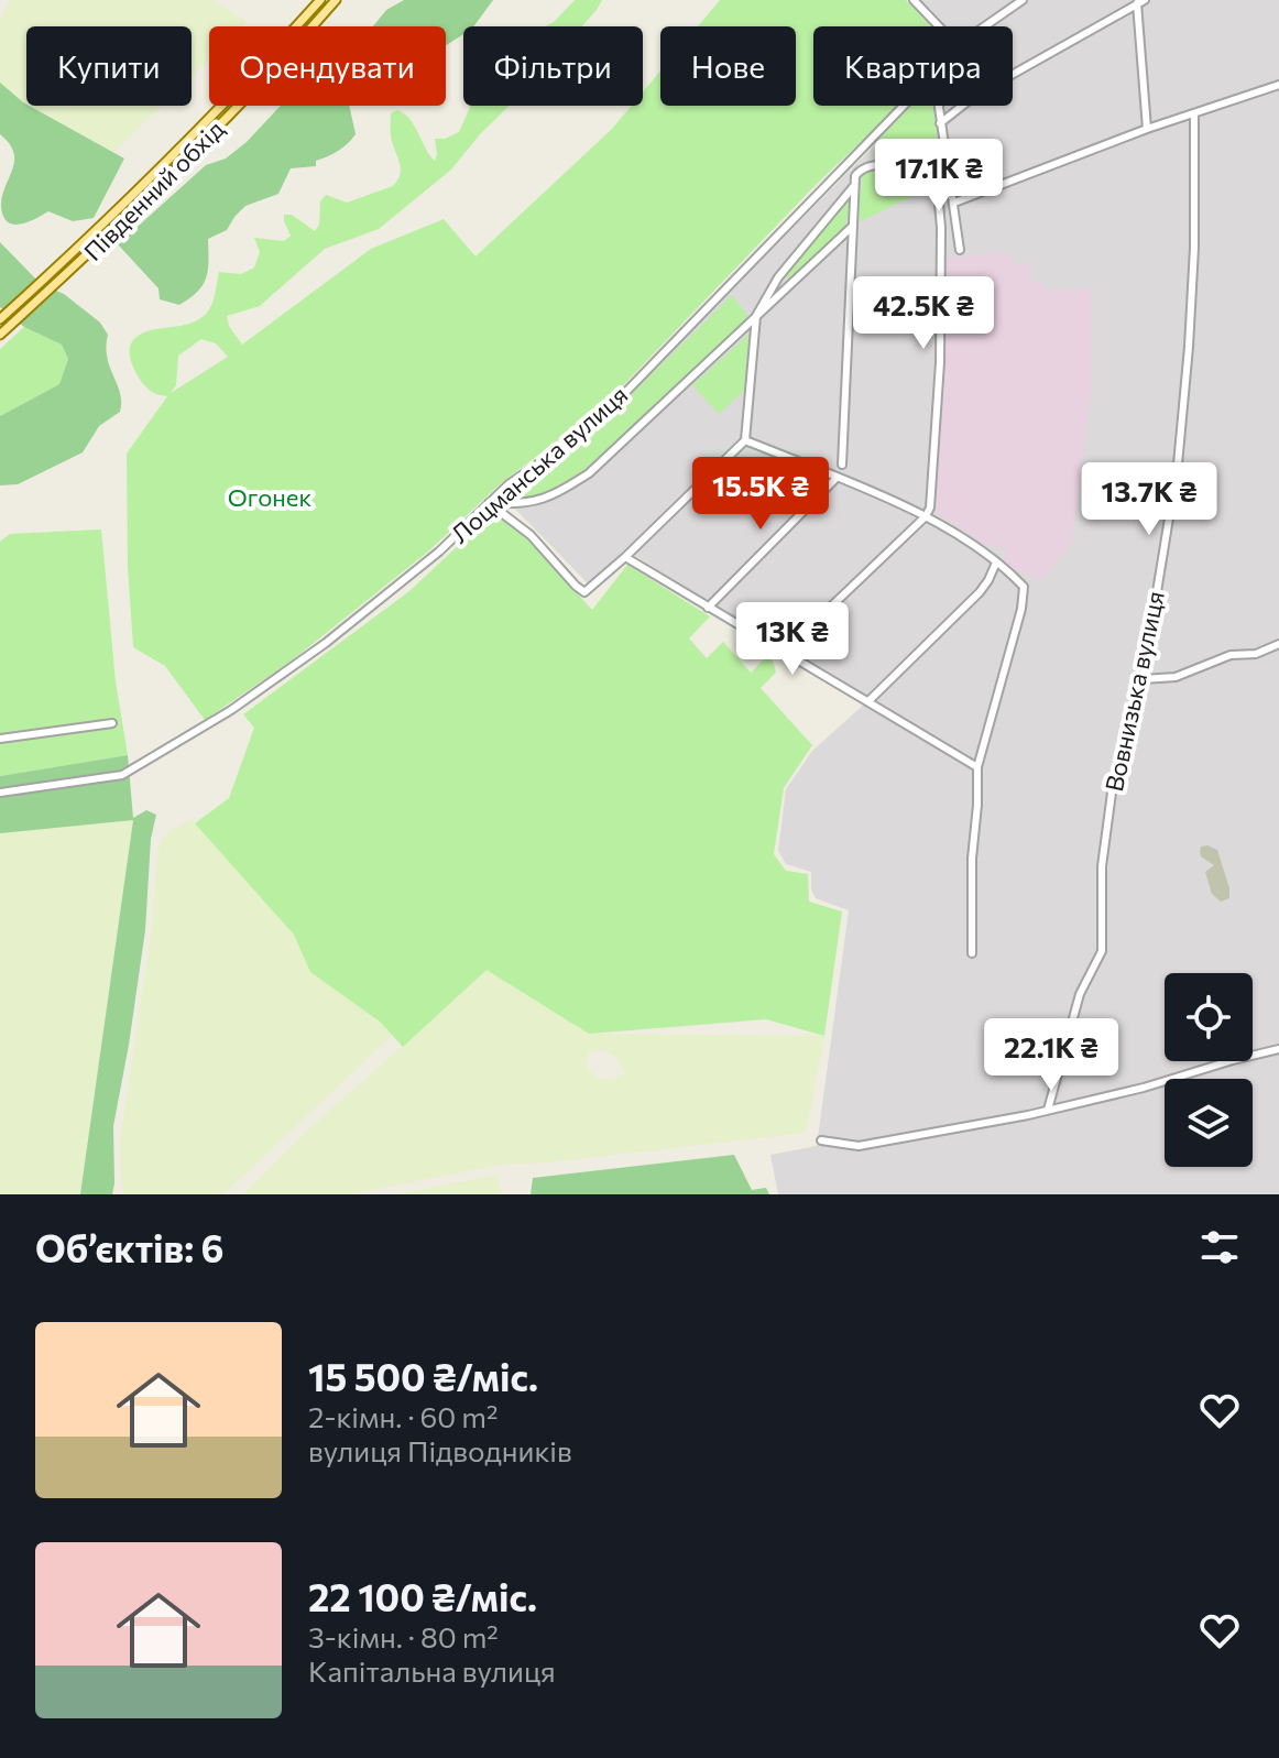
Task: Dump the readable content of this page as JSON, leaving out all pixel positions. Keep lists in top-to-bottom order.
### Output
{
  "streets": {
    "main road": ["Південний обхід"],
    "street": ["Лоцманська вулиця", "Вовнизька вулиця"]
  },
  "parks": ["Огонек"],
  "page": {
    "chip": [
      "Купити",
      "Орендувати",
      "Фільтри",
      "Нове",
      "Квартира"
    ],
    "price": [
      "17.1K ₴",
      "42.5K ₴",
      "15.5K ₴",
      "13.7K ₴",
      "13K ₴",
      "22.1K ₴"
    ],
    "heading": "Об’єктів: 6",
    "list": [
      {
        "name": "15 500 ₴/міс.",
        "note": "2-кімн. · 60 m² · вулиця Підводників"
      },
      {
        "name": "22 100 ₴/міс.",
        "note": "3-кімн. · 80 m² · Капітальна вулиця"
      }
    ]
  }
}
